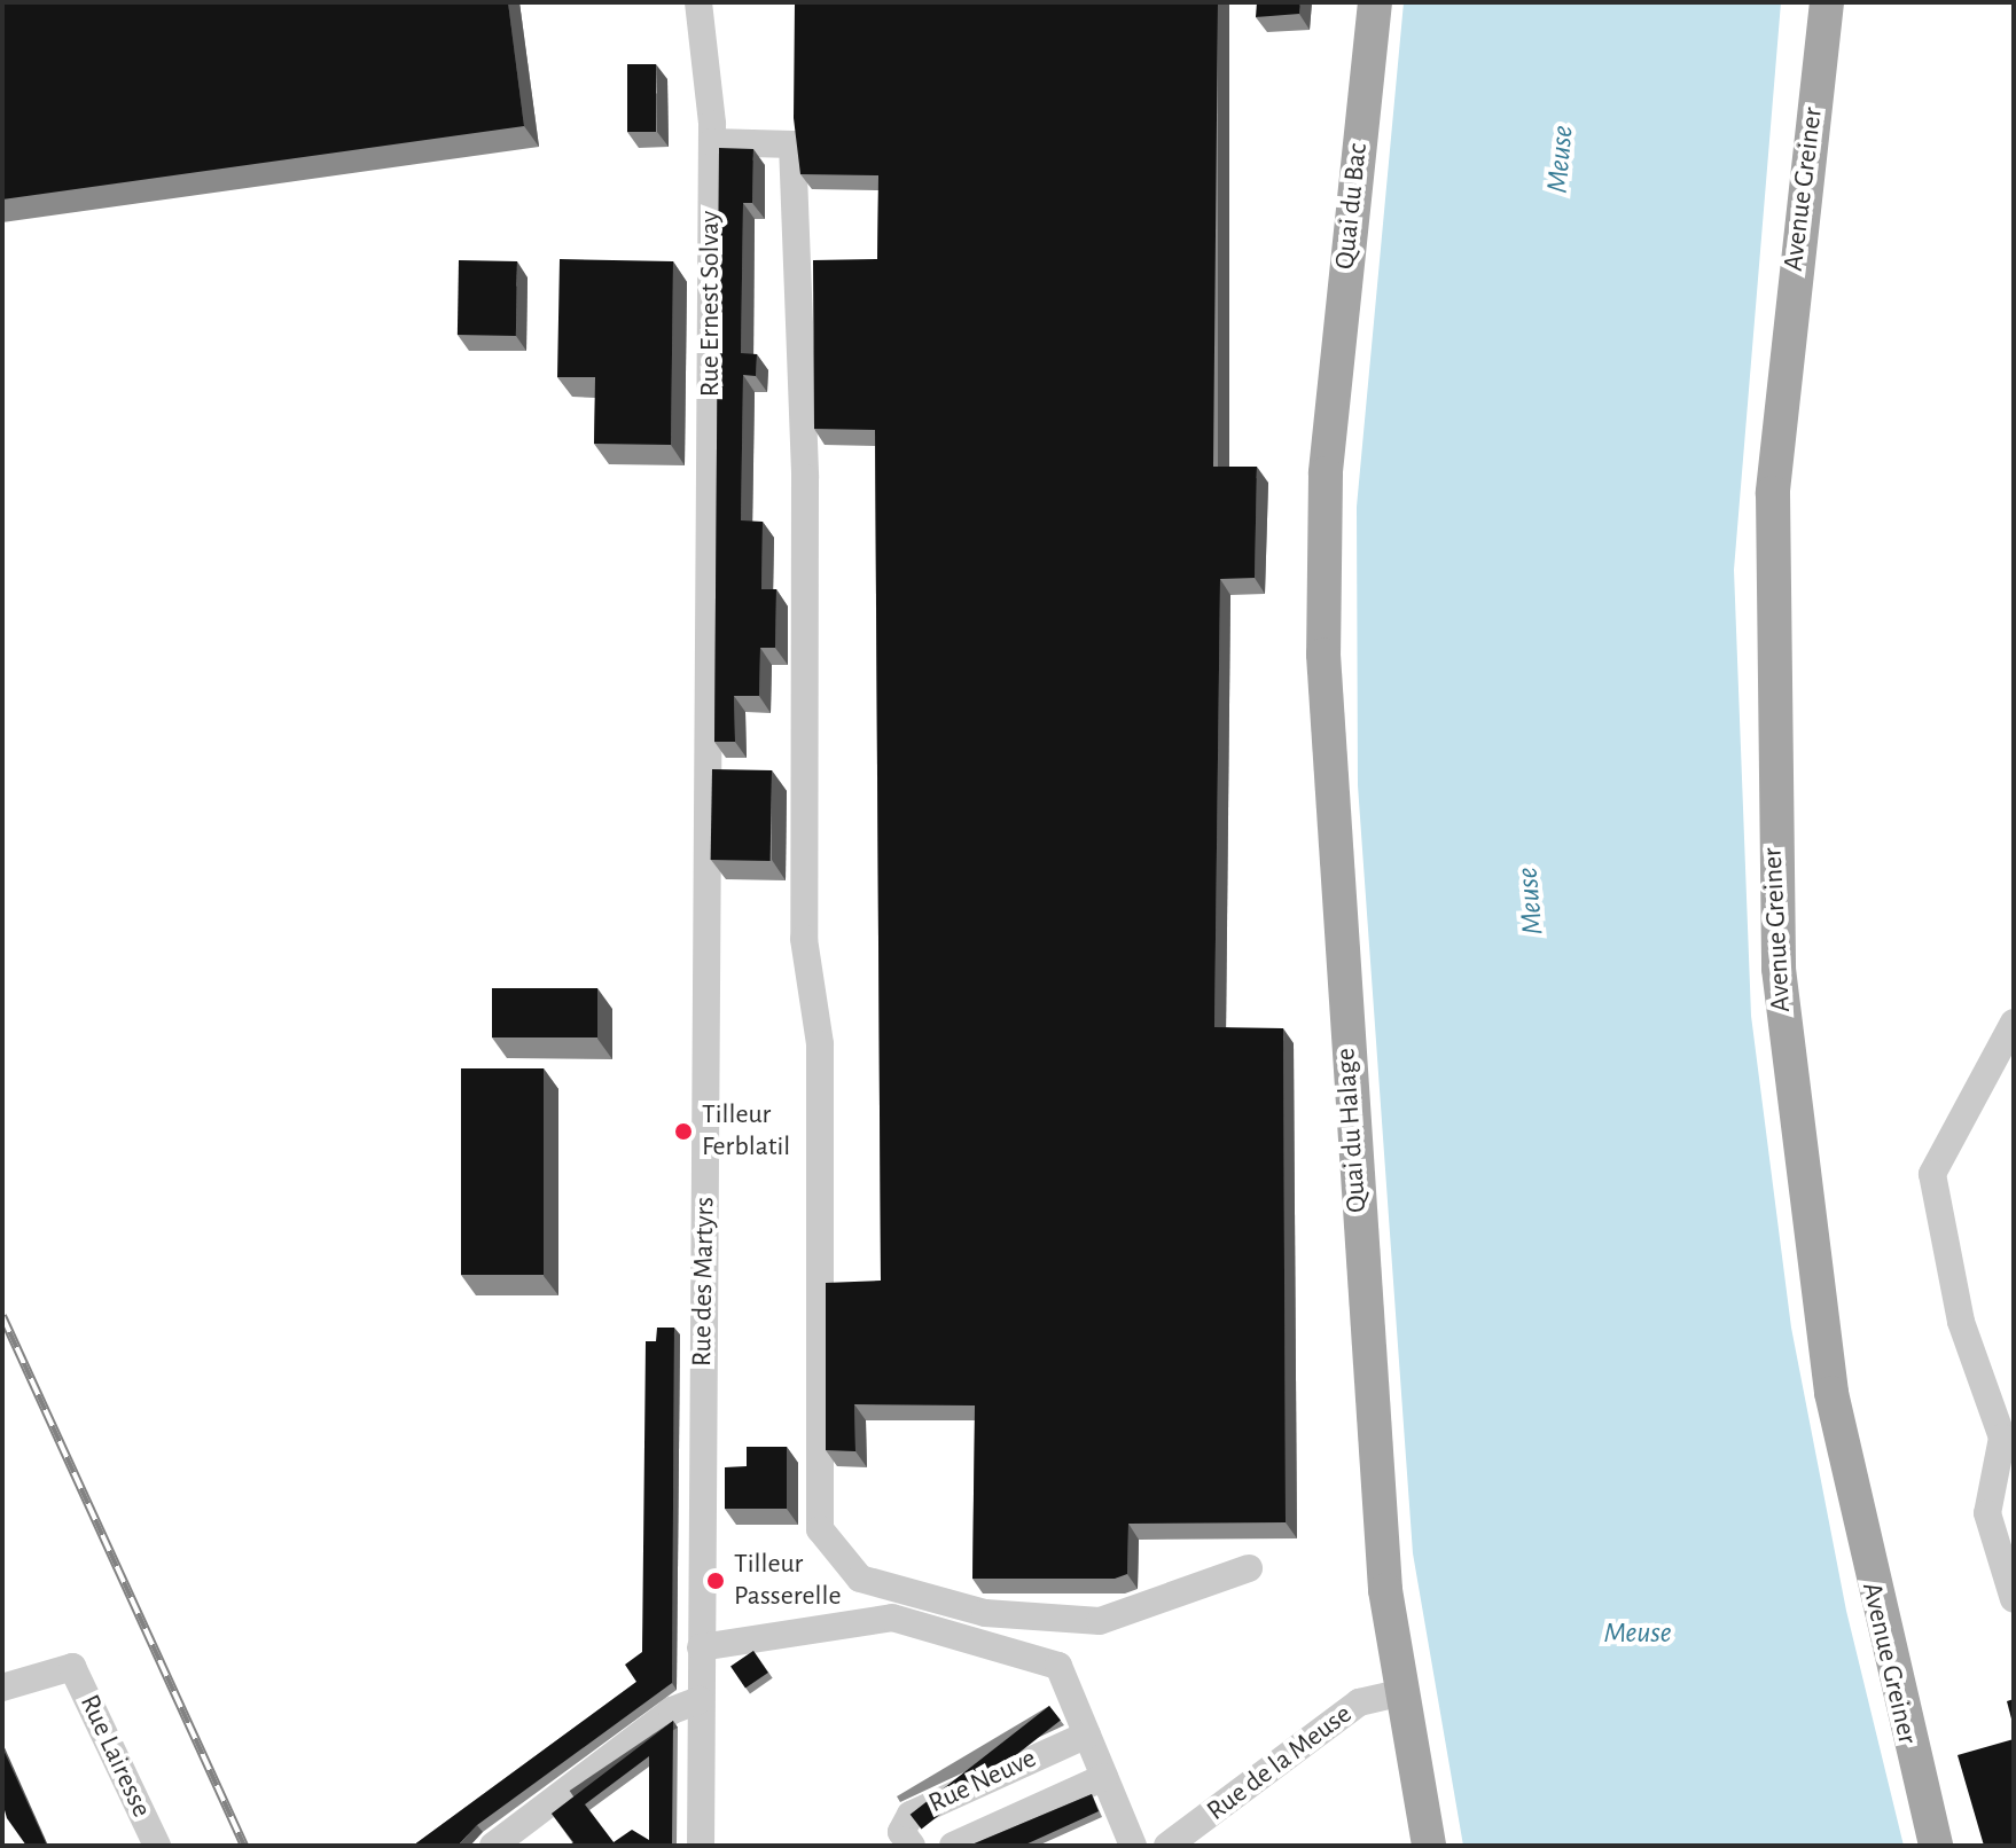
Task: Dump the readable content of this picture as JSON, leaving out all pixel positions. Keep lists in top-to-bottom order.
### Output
{
  "streets": {
    "main road": ["Avenue Greiner", "Quai du Bac", "Quai du Halage"],
    "street": [
      "Rue Ernest Solvay",
      "Rue des Martyrs",
      "Rue Lairesse",
      "Rue de la Meuse",
      "Rue Neuve"
    ]
  },
  "crossings": [
    ["Quai du Bac", "Quai du Halage"],
    ["Rue Ernest Solvay", "Rue des Martyrs"],
    ["Quai du Halage", "Rue de la Meuse"]
  ],
  "water": ["Meuse"],
  "places": ["Tilleur Ferblatil", "Tilleur Passerelle"]
}
